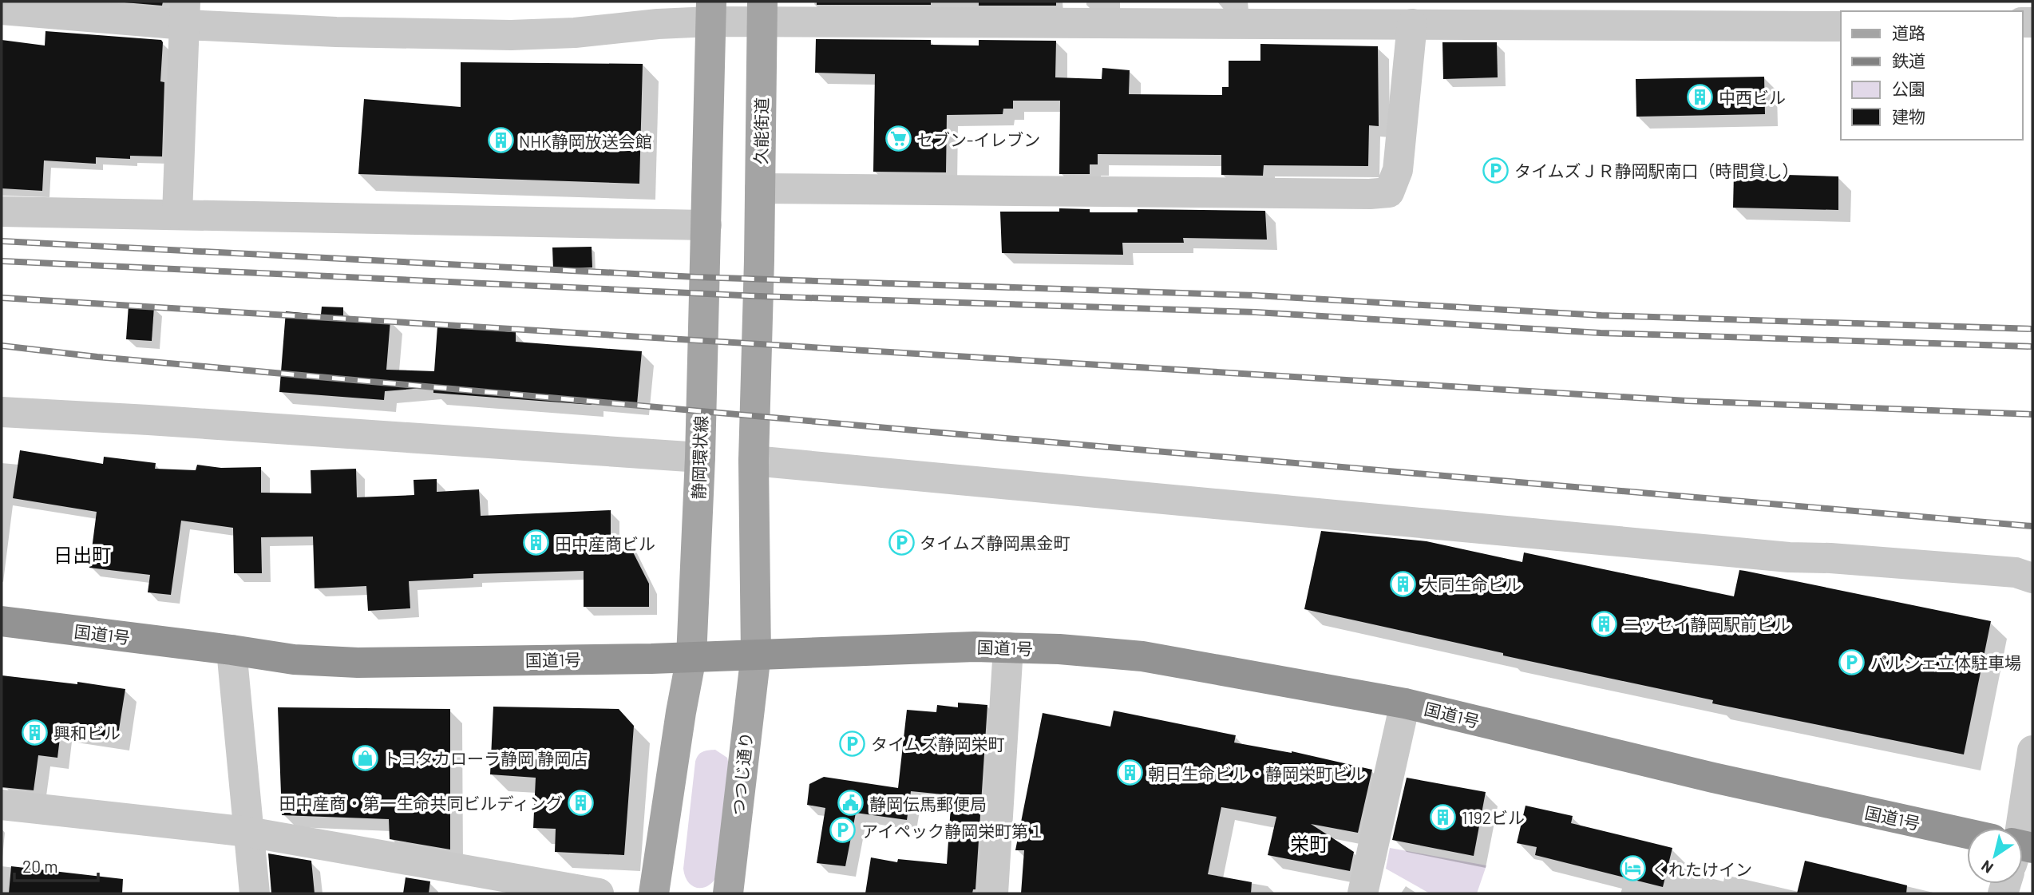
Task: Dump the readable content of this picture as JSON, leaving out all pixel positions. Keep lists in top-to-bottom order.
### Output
{
  "streets": {
    "highway": ["国道1号"],
    "main road": ["久能街道", "静岡環状線", "つつじ通り"]
  },
  "crossings": [
    ["静岡環状線", "国道1号"],
    ["国道1号", "つつじ通り"]
  ],
  "districts": ["日出町", "栄町"],
  "places": {
    "building": [
      "中西ビル",
      "NHK静岡放送会館",
      "田中産商ビル",
      "大同生命ビル",
      "ニッセイ静岡駅前ビル",
      "興和ビル",
      "朝日生命ビル・静岡栄町ビル",
      "田中産商・第一生命共同ビルディング",
      "1192ビル"
    ],
    "supermarket": ["セブン-イレブン"],
    "parking": [
      "タイムズＪＲ静岡駅南口（時間貸し）",
      "タイムズ静岡黒金町",
      "パルシェ立体駐車場",
      "タイムズ静岡栄町",
      "アイペック静岡栄町第１"
    ],
    "shop": ["トヨタカローラ静岡 静岡店"],
    "public building": ["静岡伝馬郵便局"],
    "hotel": ["くれたけイン"]
  },
  "legend": [
    "道路",
    "鉄道",
    "公園",
    "建物"
  ],
  "scale_bar": "20 m",
  "north": "bottom left"
}
